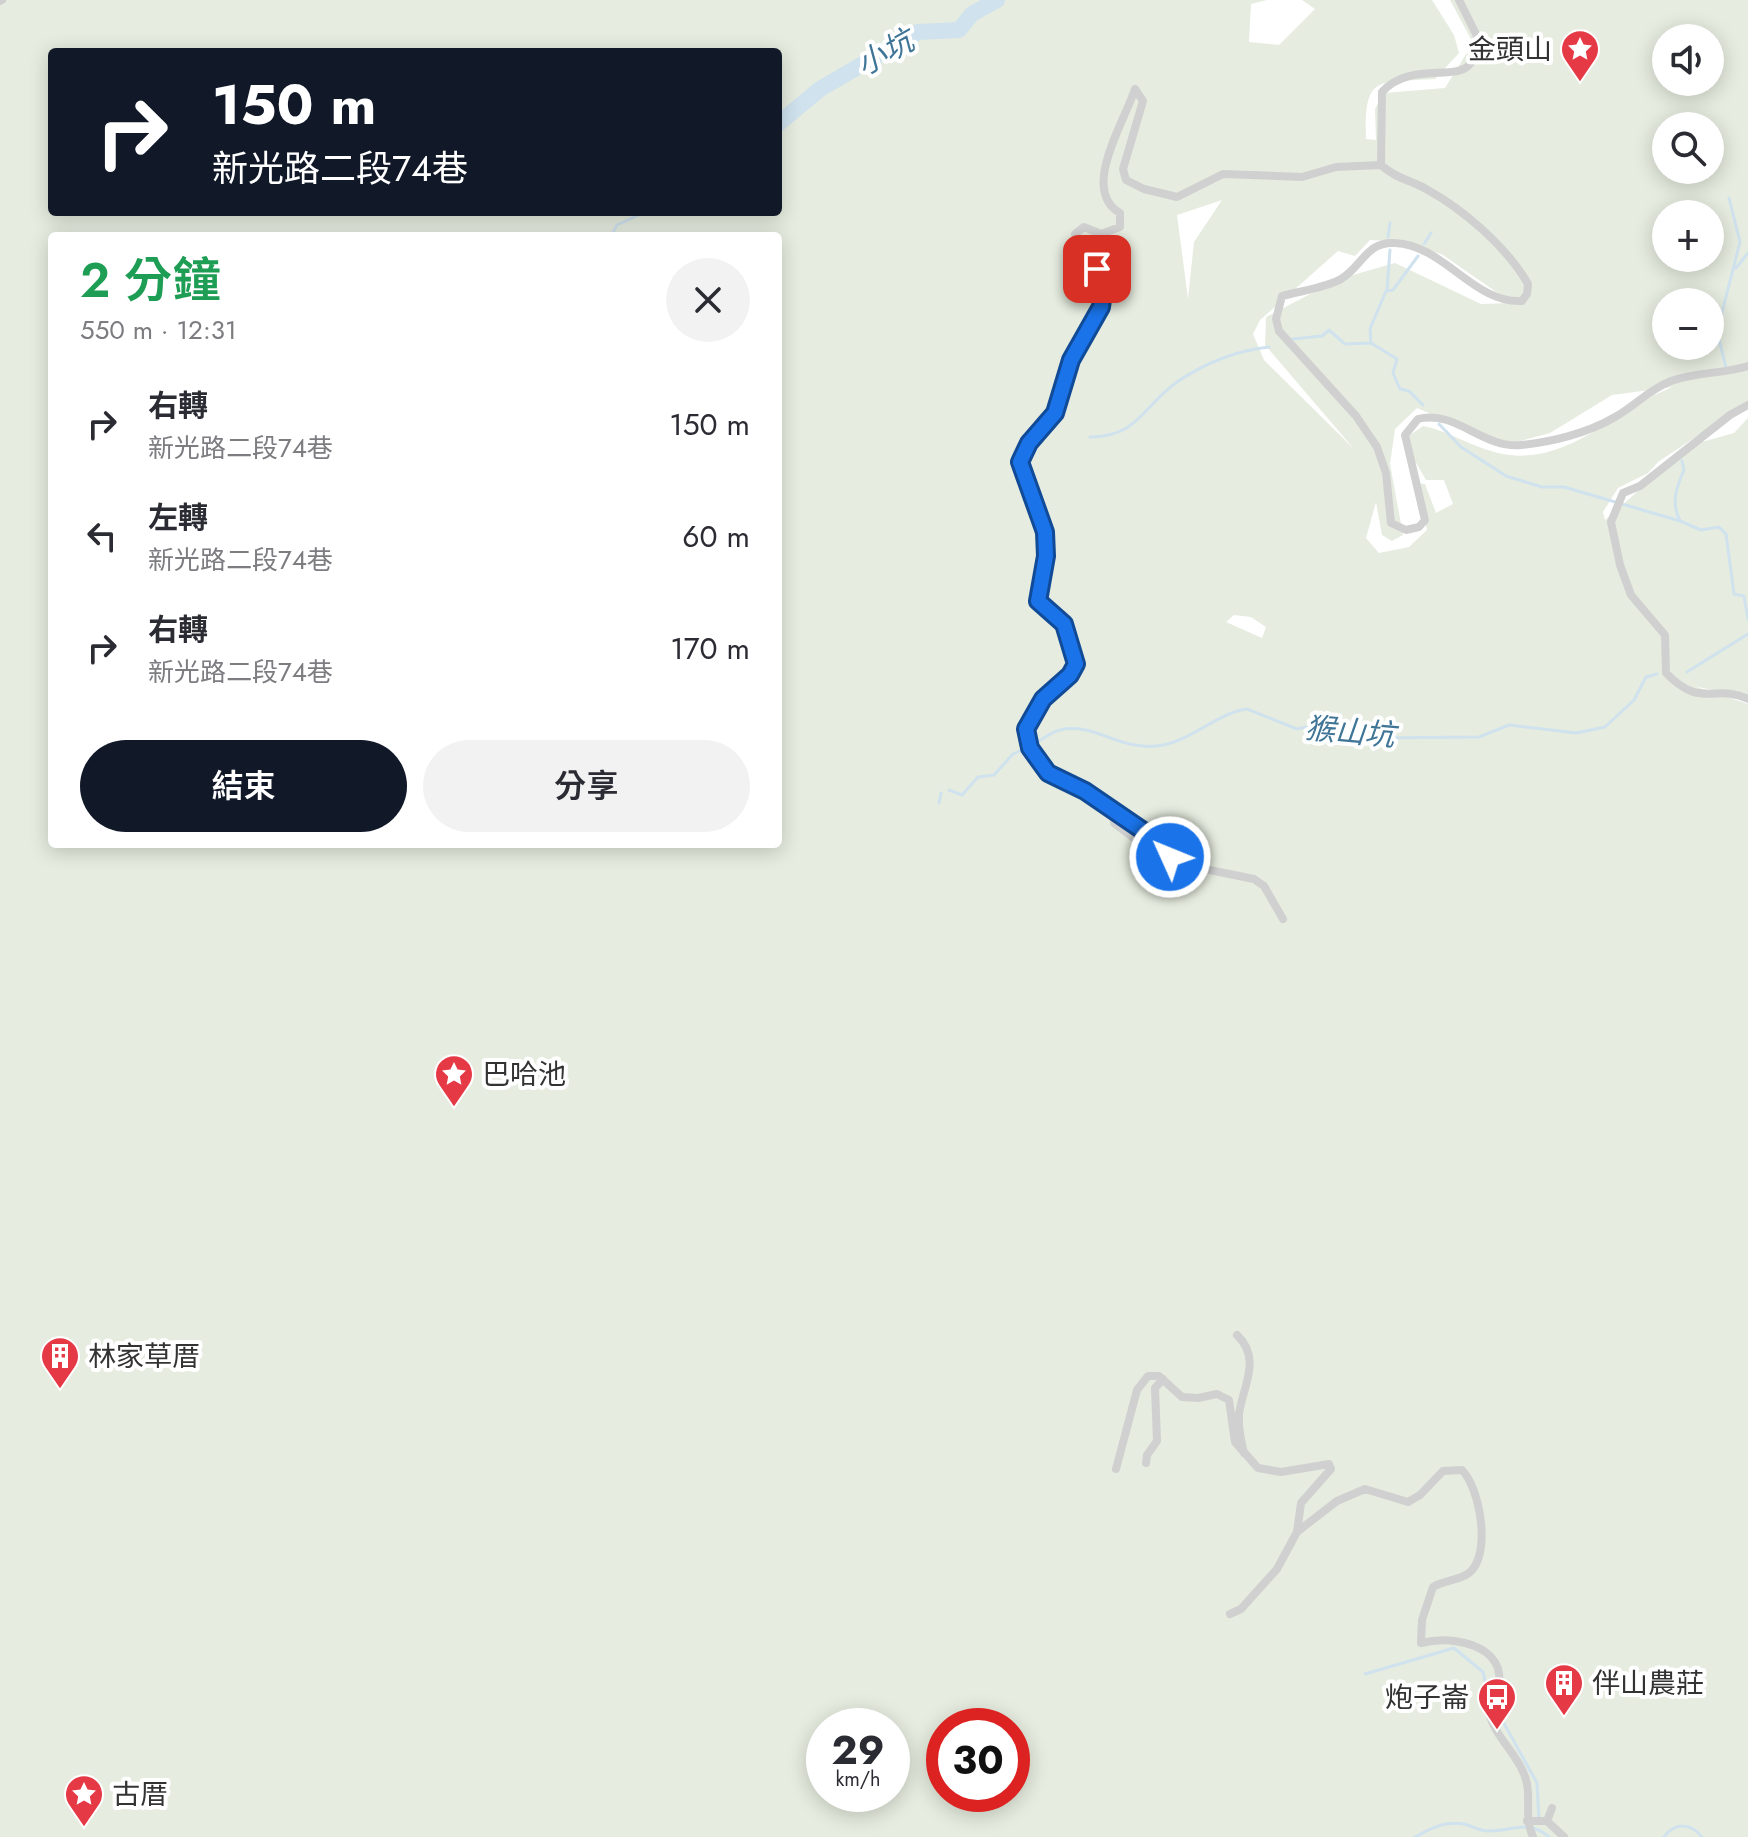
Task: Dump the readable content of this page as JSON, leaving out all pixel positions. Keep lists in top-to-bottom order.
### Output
{
  "water": ["小坑", "猴山坑"],
  "places": {
    "place": ["金頭山", "巴哈池", "古厝"],
    "building": ["林家草厝", "伴山農莊"],
    "bus stop": ["炮子崙"]
  },
  "page": {
    "map_buttons": ["+", "−"],
    "turn": ["150 m", "新光路二段74巷"],
    "heading": ["2 分鐘", "550 m · 12:31"],
    "list": [
      {
        "name": "右轉",
        "note": "新光路二段74巷",
        "value": "150 m"
      },
      {
        "name": "左轉",
        "note": "新光路二段74巷",
        "value": "60 m"
      },
      {
        "name": "右轉",
        "note": "新光路二段74巷",
        "value": "170 m"
      }
    ],
    "buttons": ["結束", "分享"],
    "speed": "29 km/h",
    "limit": "30"
  }
}
